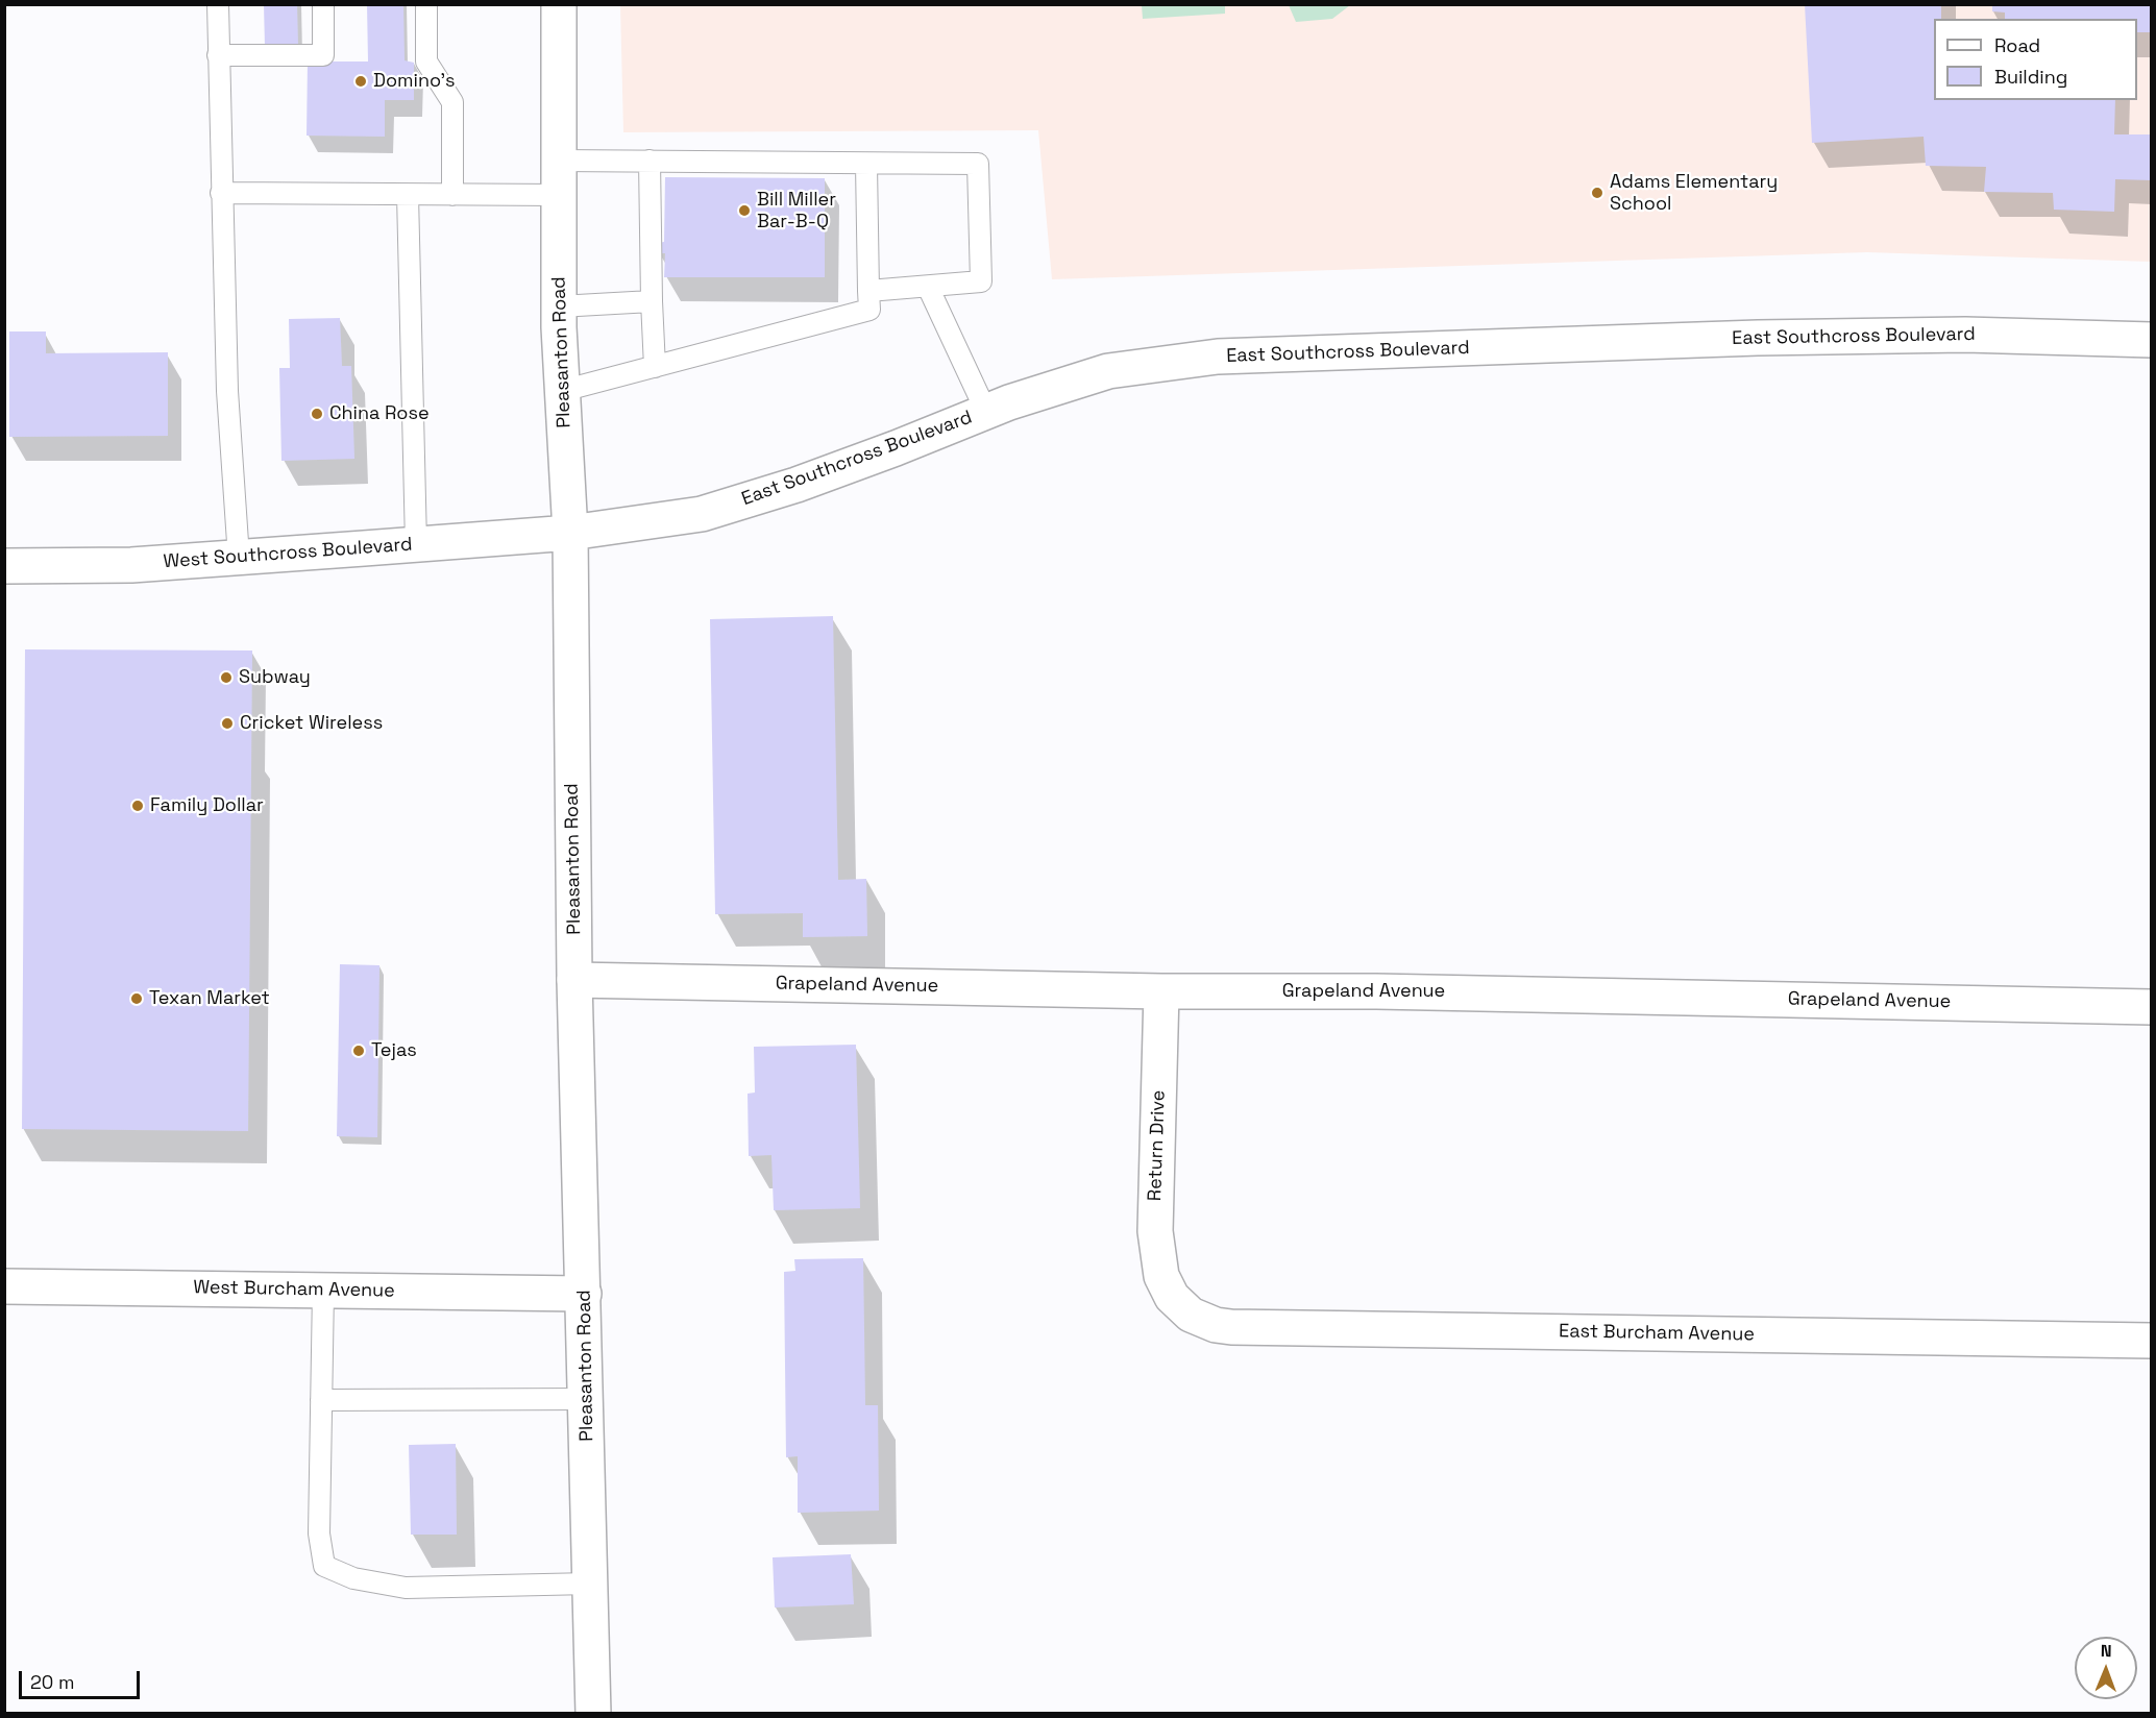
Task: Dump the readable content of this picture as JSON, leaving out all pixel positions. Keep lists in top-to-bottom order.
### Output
{
  "streets": {
    "main road": [
      "East Southcross Boulevard",
      "Pleasanton Road",
      "West Southcross Boulevard",
      "Grapeland Avenue",
      "Return Drive",
      "West Burcham Avenue",
      "East Burcham Avenue"
    ]
  },
  "crossings": [
    ["East Southcross Boulevard", "Pleasanton Road"],
    ["East Southcross Boulevard", "West Southcross Boulevard"],
    ["Pleasanton Road", "West Southcross Boulevard"],
    ["Pleasanton Road", "Grapeland Avenue"],
    ["Pleasanton Road", "West Burcham Avenue"],
    ["Grapeland Avenue", "Return Drive"],
    ["Return Drive", "East Burcham Avenue"]
  ],
  "places": [
    "Domino's",
    "Adams Elementary School",
    "Bill Miller Bar-B-Q",
    "China Rose",
    "Subway",
    "Cricket Wireless",
    "Family Dollar",
    "Texan Market",
    "Tejas"
  ],
  "legend": ["Road", "Building"],
  "scale_bar": "20 m",
  "north": "top"
}
